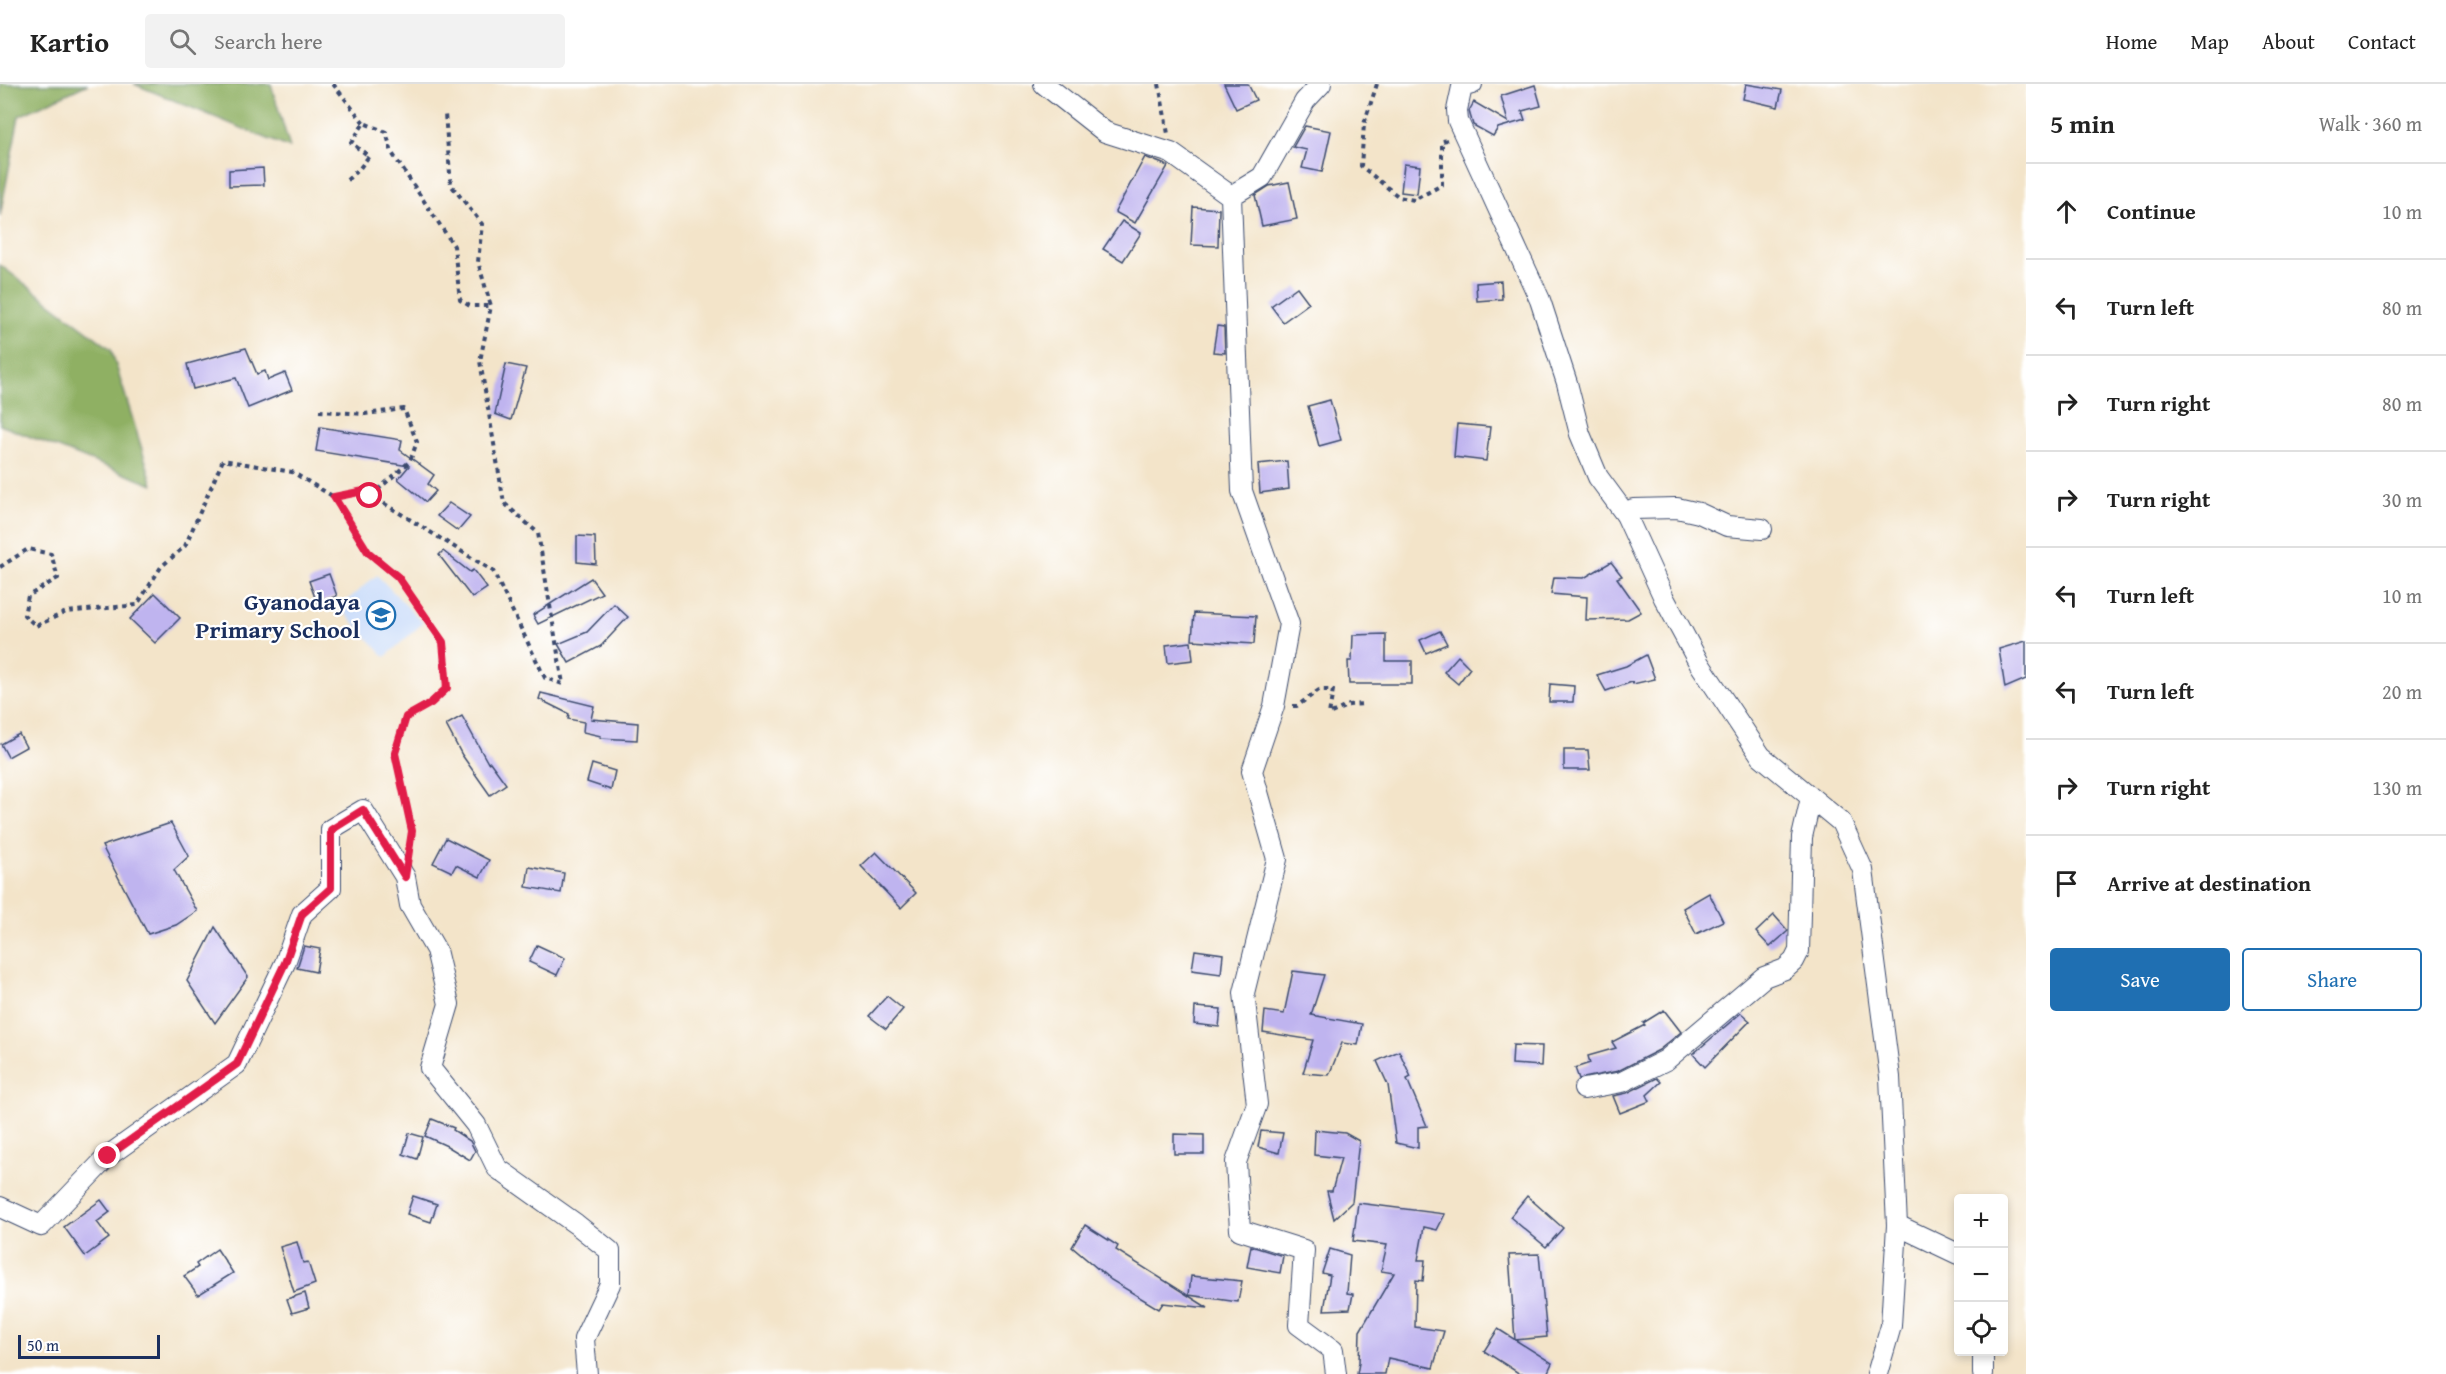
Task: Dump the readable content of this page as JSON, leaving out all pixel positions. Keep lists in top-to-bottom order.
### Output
{
  "places": {
    "school or university": ["Gyanodaya Primary School"]
  },
  "scale_bar": "50 m",
  "page": {
    "header": "Kartio",
    "search": "Search here",
    "nav": [
      "Home",
      "Map",
      "About",
      "Contact"
    ],
    "heading": ["5 min", "Walk · 360 m"],
    "list": [
      ["Continue", "10 m"],
      ["Turn left", "80 m"],
      ["Turn right", "80 m"],
      ["Turn right", "30 m"],
      ["Turn left", "10 m"],
      ["Turn left", "20 m"],
      ["Turn right", "130 m"],
      "Arrive at destination"
    ],
    "buttons": ["Save", "Share"],
    "map_buttons": ["+", "−"],
    "scale": "50 m"
  }
}
